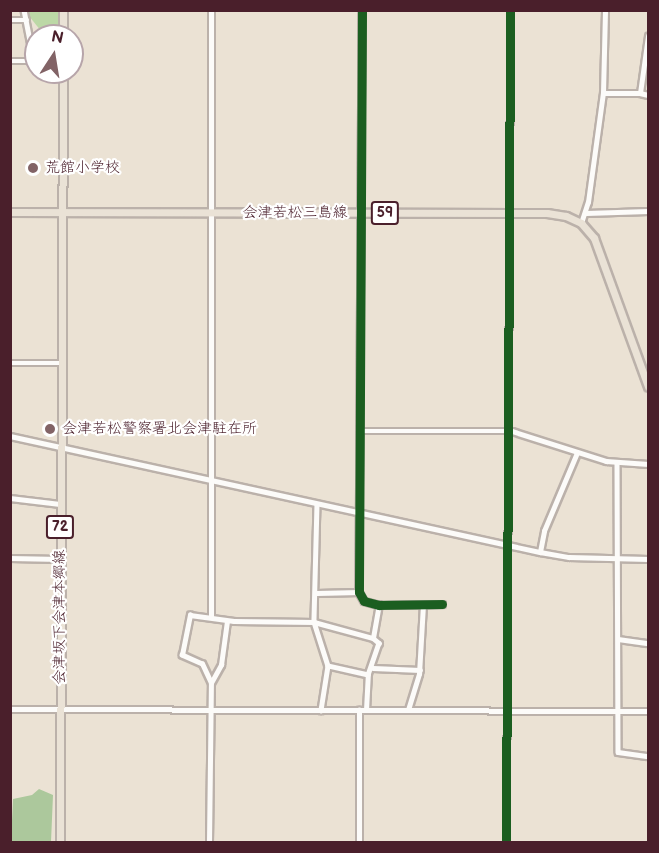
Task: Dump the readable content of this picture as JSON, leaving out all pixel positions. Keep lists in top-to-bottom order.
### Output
{
  "streets": {
    "main road": [
      "会津若松三島線",
      "59",
      "72",
      "会津坂下会津本郷線"
    ]
  },
  "crossings": [
    ["会津若松三島線", "72"],
    ["会津若松三島線", "会津坂下会津本郷線"],
    ["72", "会津坂下会津本郷線"]
  ],
  "places": ["荒館小学校", "会津若松警察署北会津駐在所"],
  "north": "top"
}
